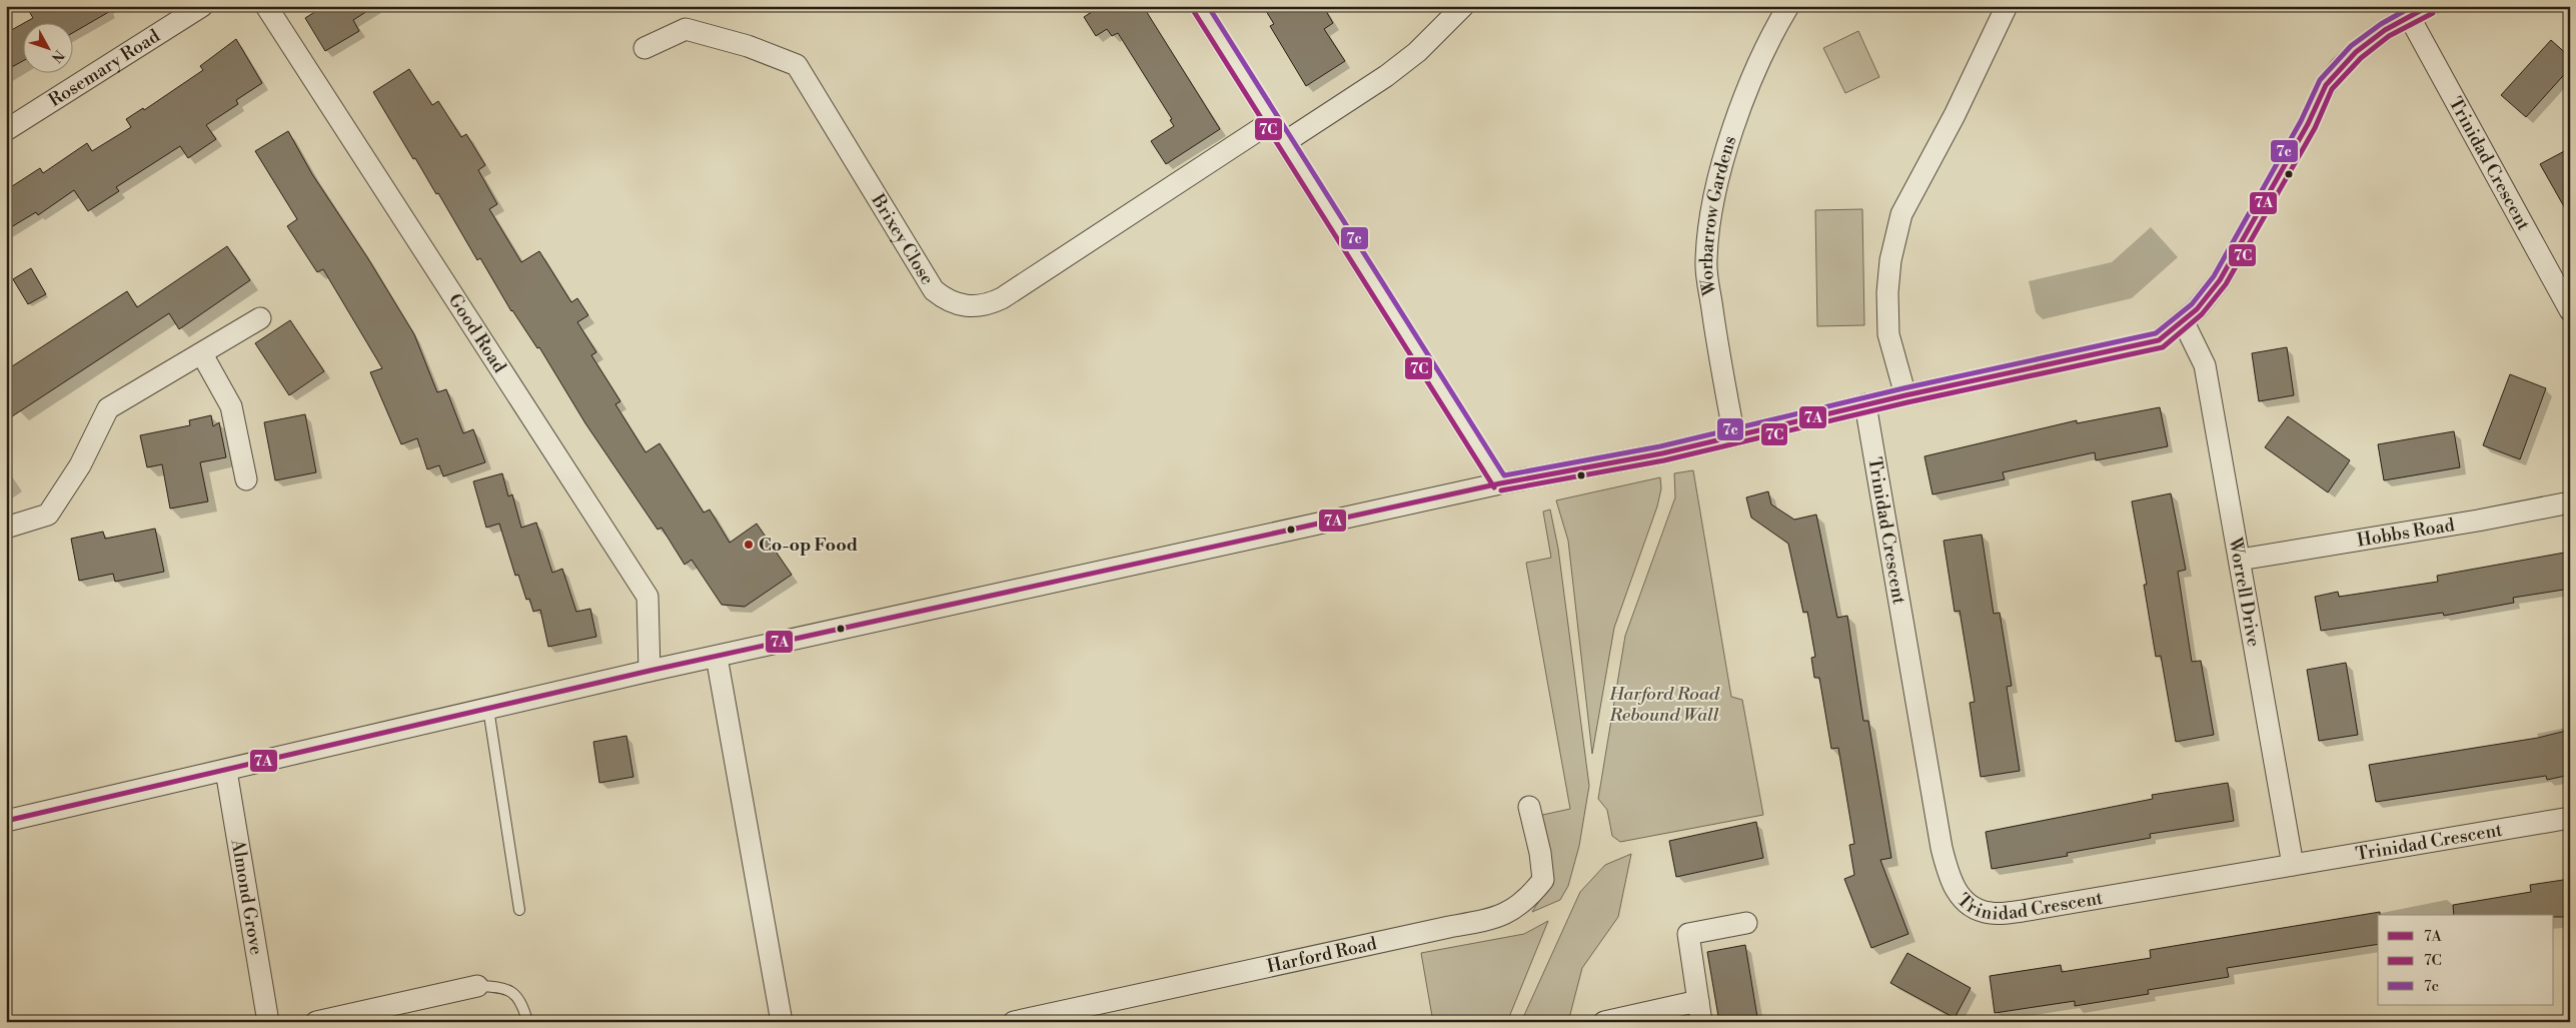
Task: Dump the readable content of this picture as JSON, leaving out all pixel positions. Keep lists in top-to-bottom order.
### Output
{
  "streets": {
    "street": [
      "Rosemary Road",
      "Trinidad Crescent",
      "Worbarrow Gardens",
      "Brixey Close",
      "Good Road",
      "Hobbs Road",
      "Worrell Drive",
      "Almond Grove",
      "Harford Road"
    ]
  },
  "crossings": [
    ["Trinidad Crescent", "Worrell Drive"],
    ["Hobbs Road", "Worrell Drive"]
  ],
  "parks": ["Harford Road Rebound Wall"],
  "places": ["Co-op Food"],
  "lines": ["transit line 7A", "transit line 7c", "transit line 7C"],
  "legend": ["7A", "7C", "7c"],
  "north": "bottom right"
}
